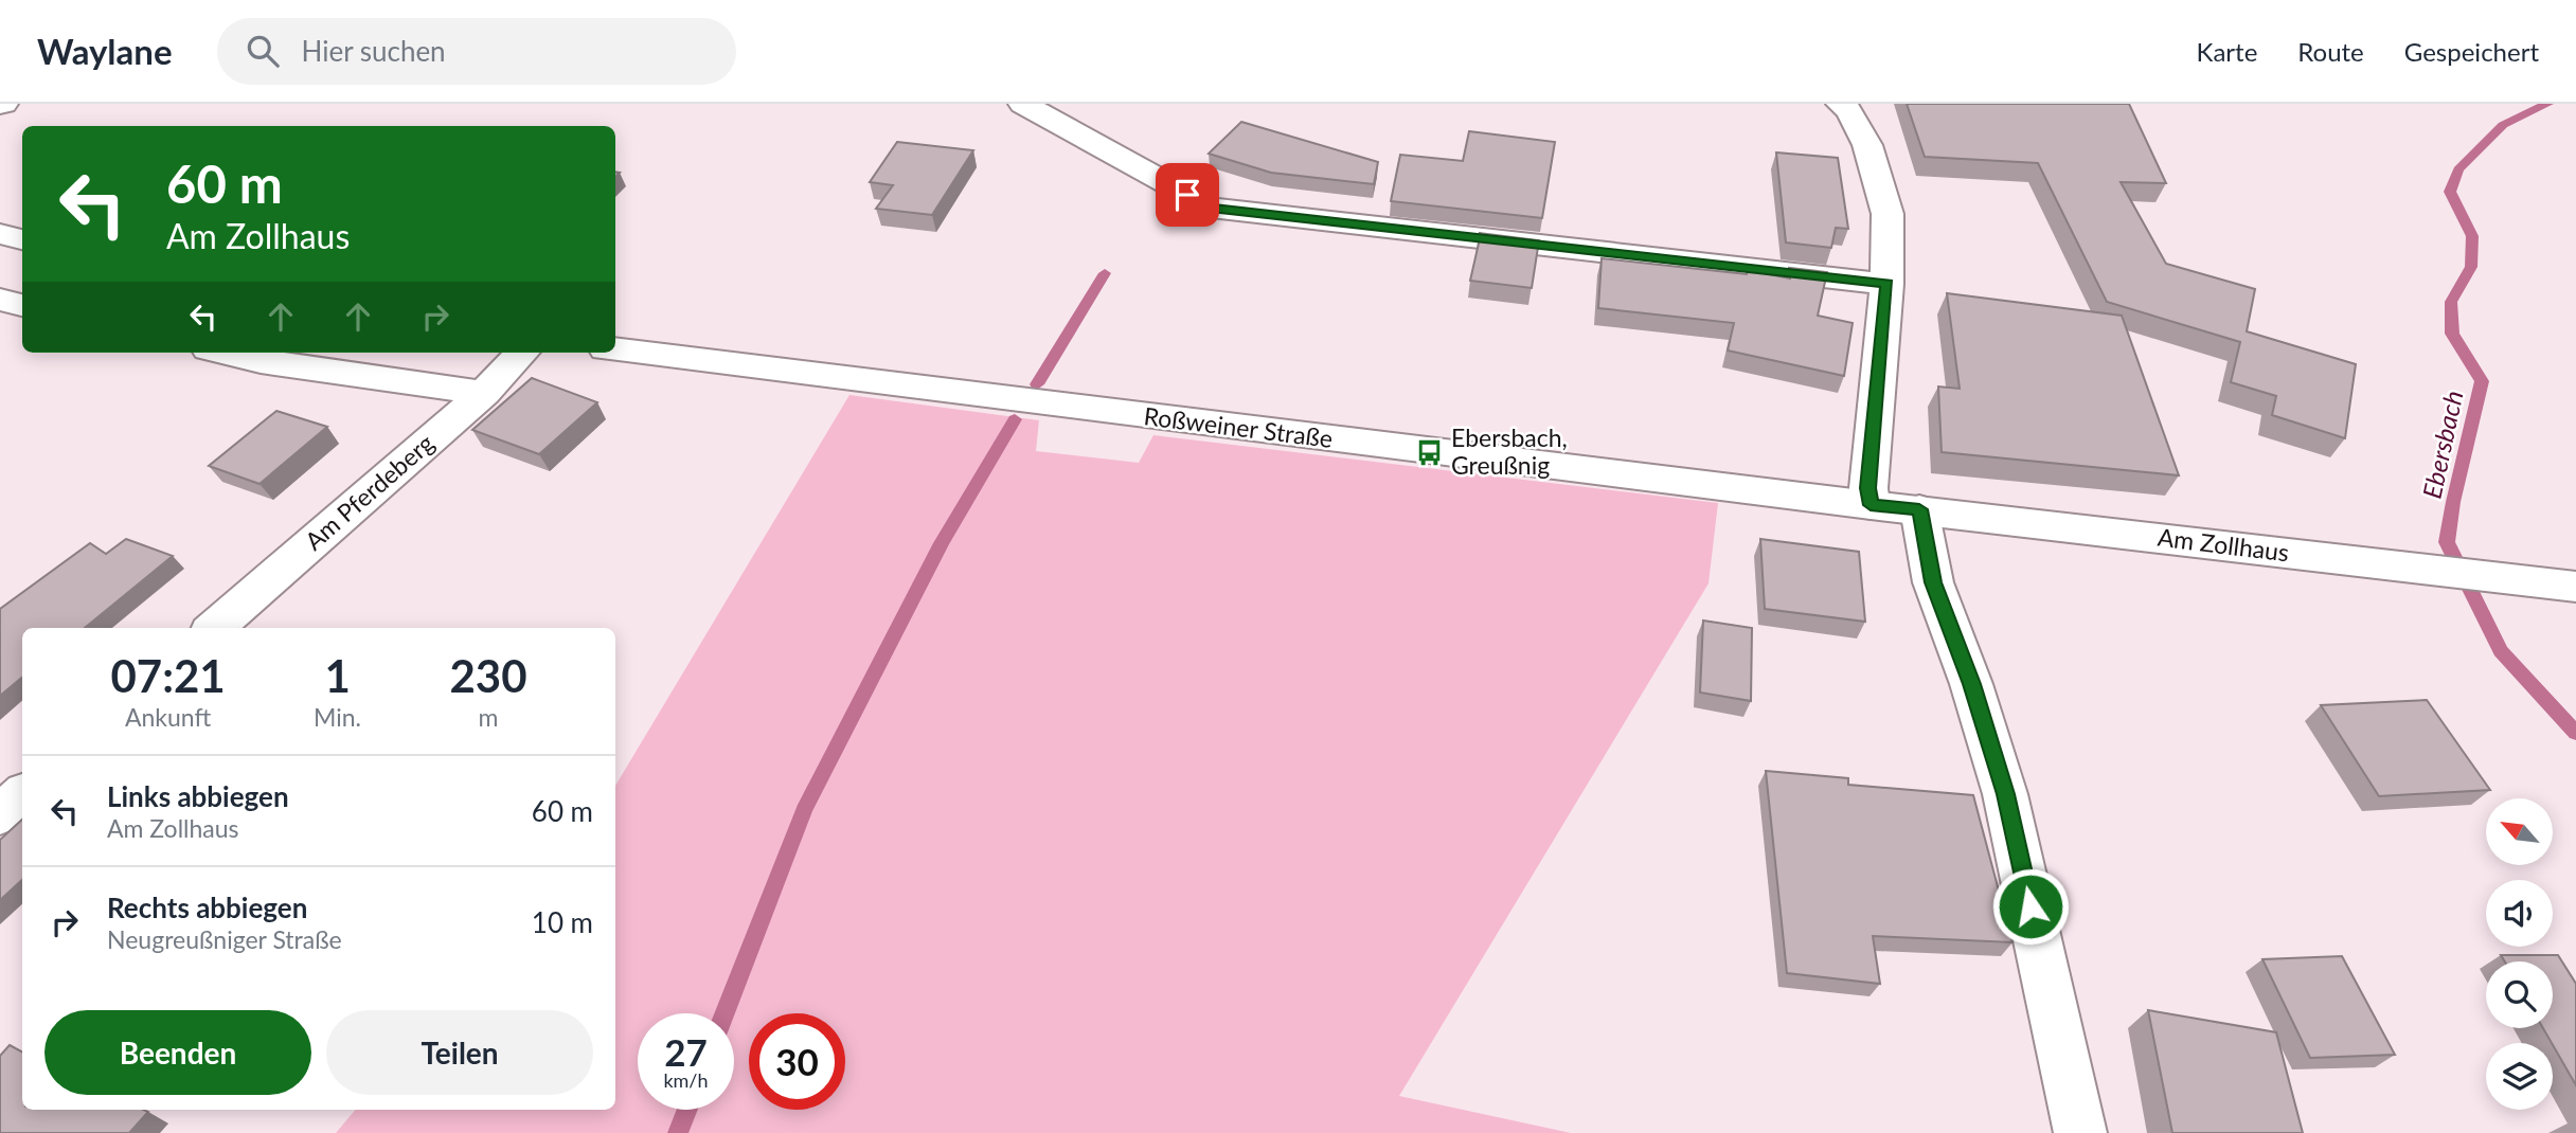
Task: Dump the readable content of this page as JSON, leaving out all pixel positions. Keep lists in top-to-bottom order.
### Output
{
  "streets": {
    "street": ["Roßweiner Straße", "Am Pferdeberg", "Am Zollhaus"]
  },
  "crossings": [
    ["Roßweiner Straße", "Am Zollhaus"]
  ],
  "water": ["Ebersbach"],
  "places": {
    "bus stop": ["Ebersbach, Greußnig"]
  },
  "north": "top left",
  "page": {
    "header": "Waylane",
    "search": "Hier suchen",
    "nav": ["Karte", "Route", "Gespeichert"],
    "turn": ["60 m", "Am Zollhaus"],
    "eta": [
      "07:21",
      "Ankunft",
      "1",
      "Min.",
      "230",
      "m"
    ],
    "list": [
      {
        "name": "Links abbiegen",
        "note": "Am Zollhaus",
        "value": "60 m"
      },
      {
        "name": "Rechts abbiegen",
        "note": "Neugreußniger Straße",
        "value": "10 m"
      }
    ],
    "buttons": ["Beenden", "Teilen"],
    "speed": "27 km/h",
    "limit": "30"
  }
}
